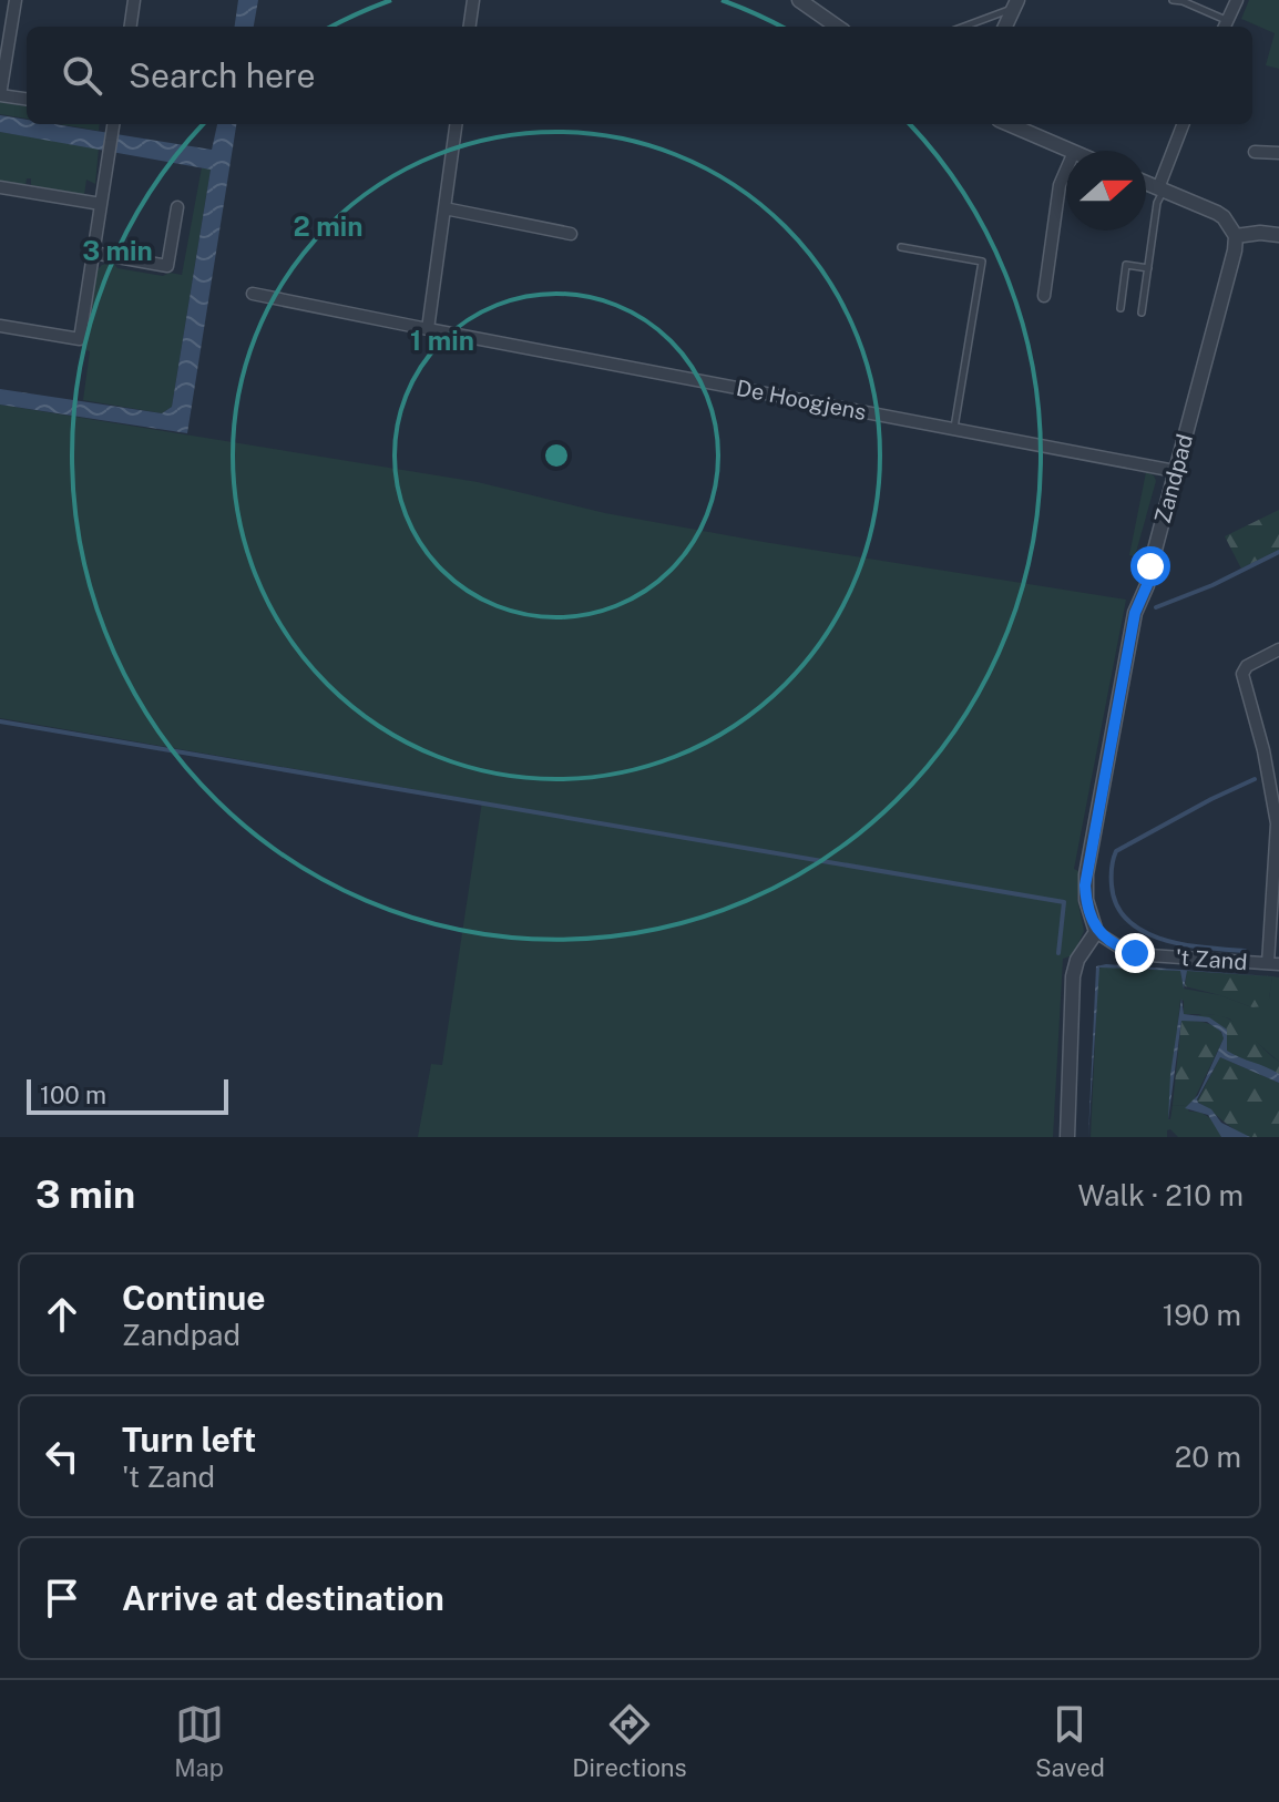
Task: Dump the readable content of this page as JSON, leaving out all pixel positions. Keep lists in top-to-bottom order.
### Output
{
  "streets": {
    "street": ["De Hoogjens", "Zandpad", "'t Zand"]
  },
  "crossings": [
    ["De Hoogjens", "Zandpad"],
    ["Zandpad", "'t Zand"]
  ],
  "scale_bar": "100 m",
  "north": "right",
  "page": {
    "search": "Search here",
    "scale": "100 m",
    "heading": ["3 min", "Walk · 210 m"],
    "list": [
      ["Continue", "Zandpad", "190 m"],
      ["Turn left", "'t Zand", "20 m"],
      "Arrive at destination"
    ],
    "nav": ["Map", "Directions", "Saved"]
  },
  "rings": ["2 min", "3 min", "1 min"]
}
